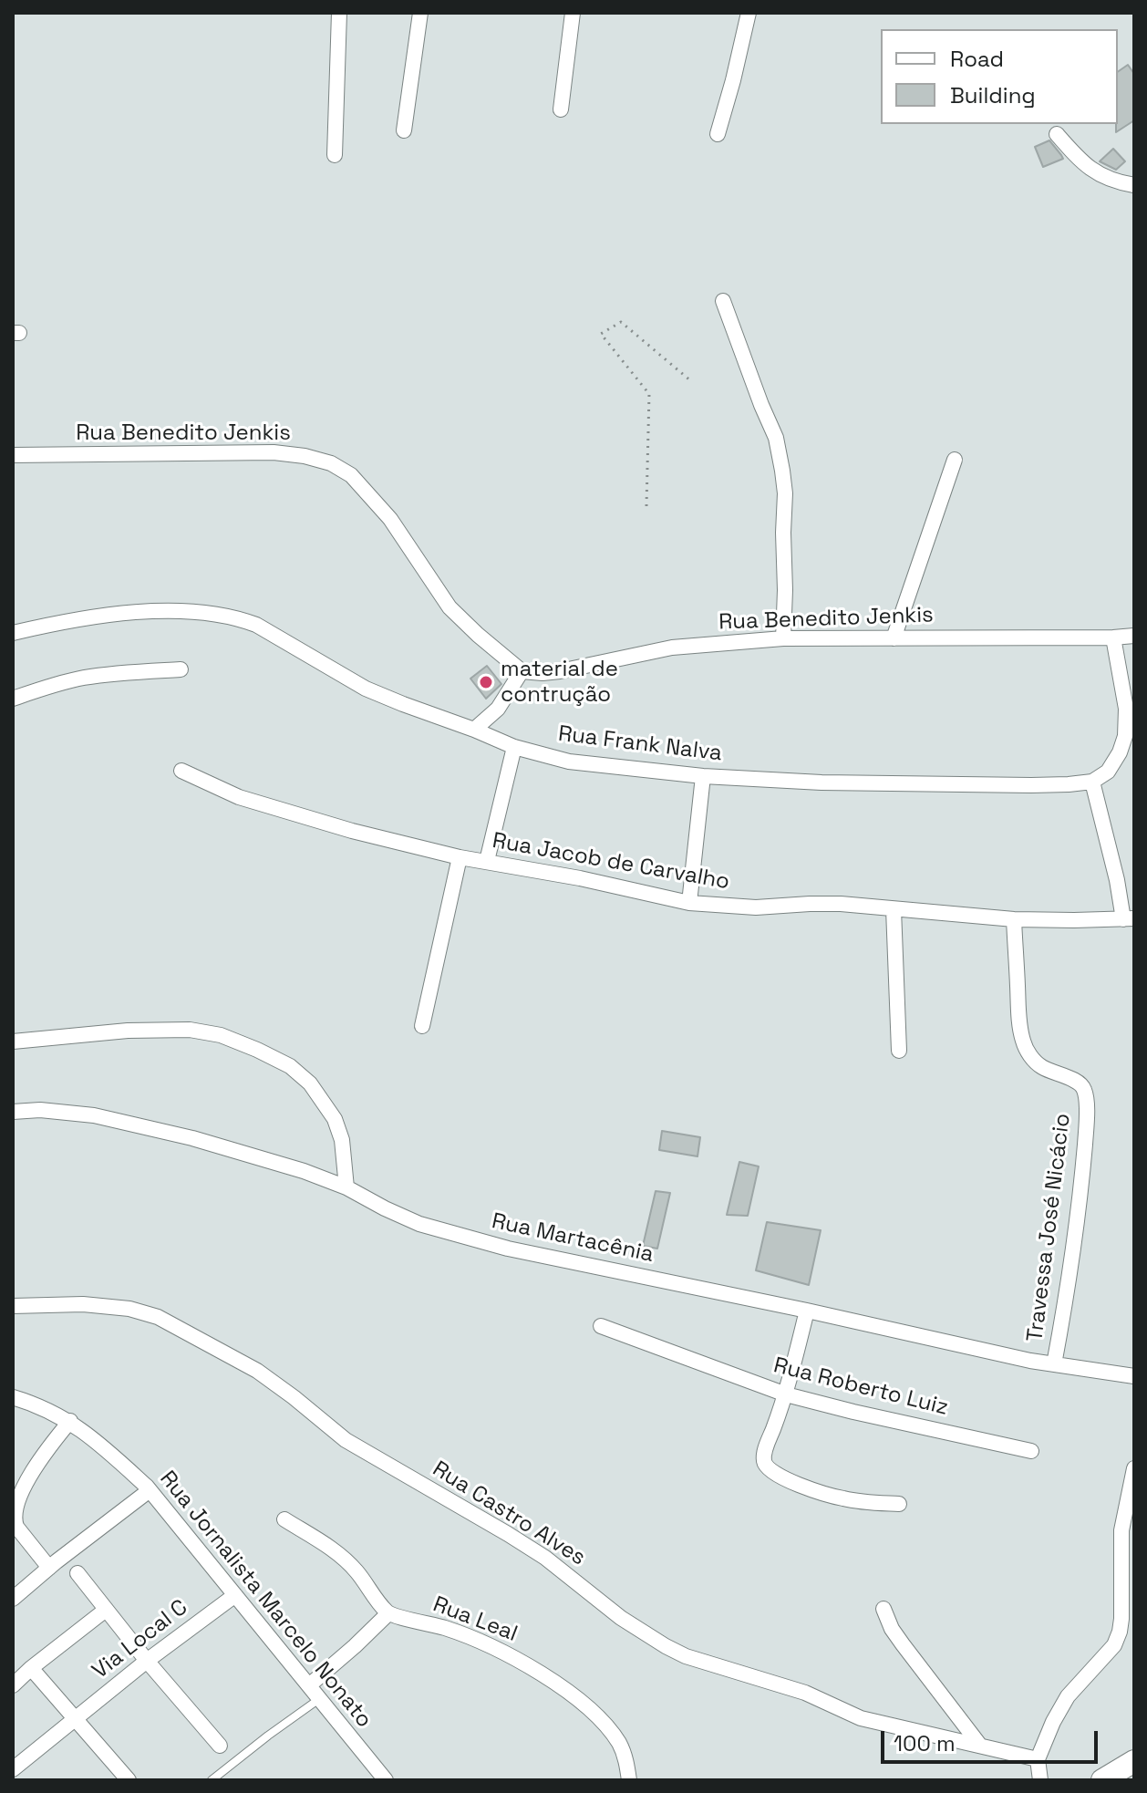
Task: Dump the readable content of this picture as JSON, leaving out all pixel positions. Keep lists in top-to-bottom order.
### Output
{
  "streets": {
    "street": [
      "Rua Benedito Jenkis",
      "Rua Frank Nalva",
      "Rua Jacob de Carvalho",
      "Travessa José Nicácio",
      "Rua Martacênia",
      "Rua Roberto Luiz",
      "Rua Castro Alves",
      "Rua Jornalista Marcelo Nonato",
      "Rua Leal",
      "Via Local C"
    ]
  },
  "crossings": [
    ["Rua Jacob de Carvalho", "Travessa José Nicácio"],
    ["Travessa José Nicácio", "Rua Martacênia"],
    ["Rua Jornalista Marcelo Nonato", "Via Local C"]
  ],
  "places": ["material de contrução"],
  "legend": ["Road", "Building"],
  "scale_bar": "100 m"
}
